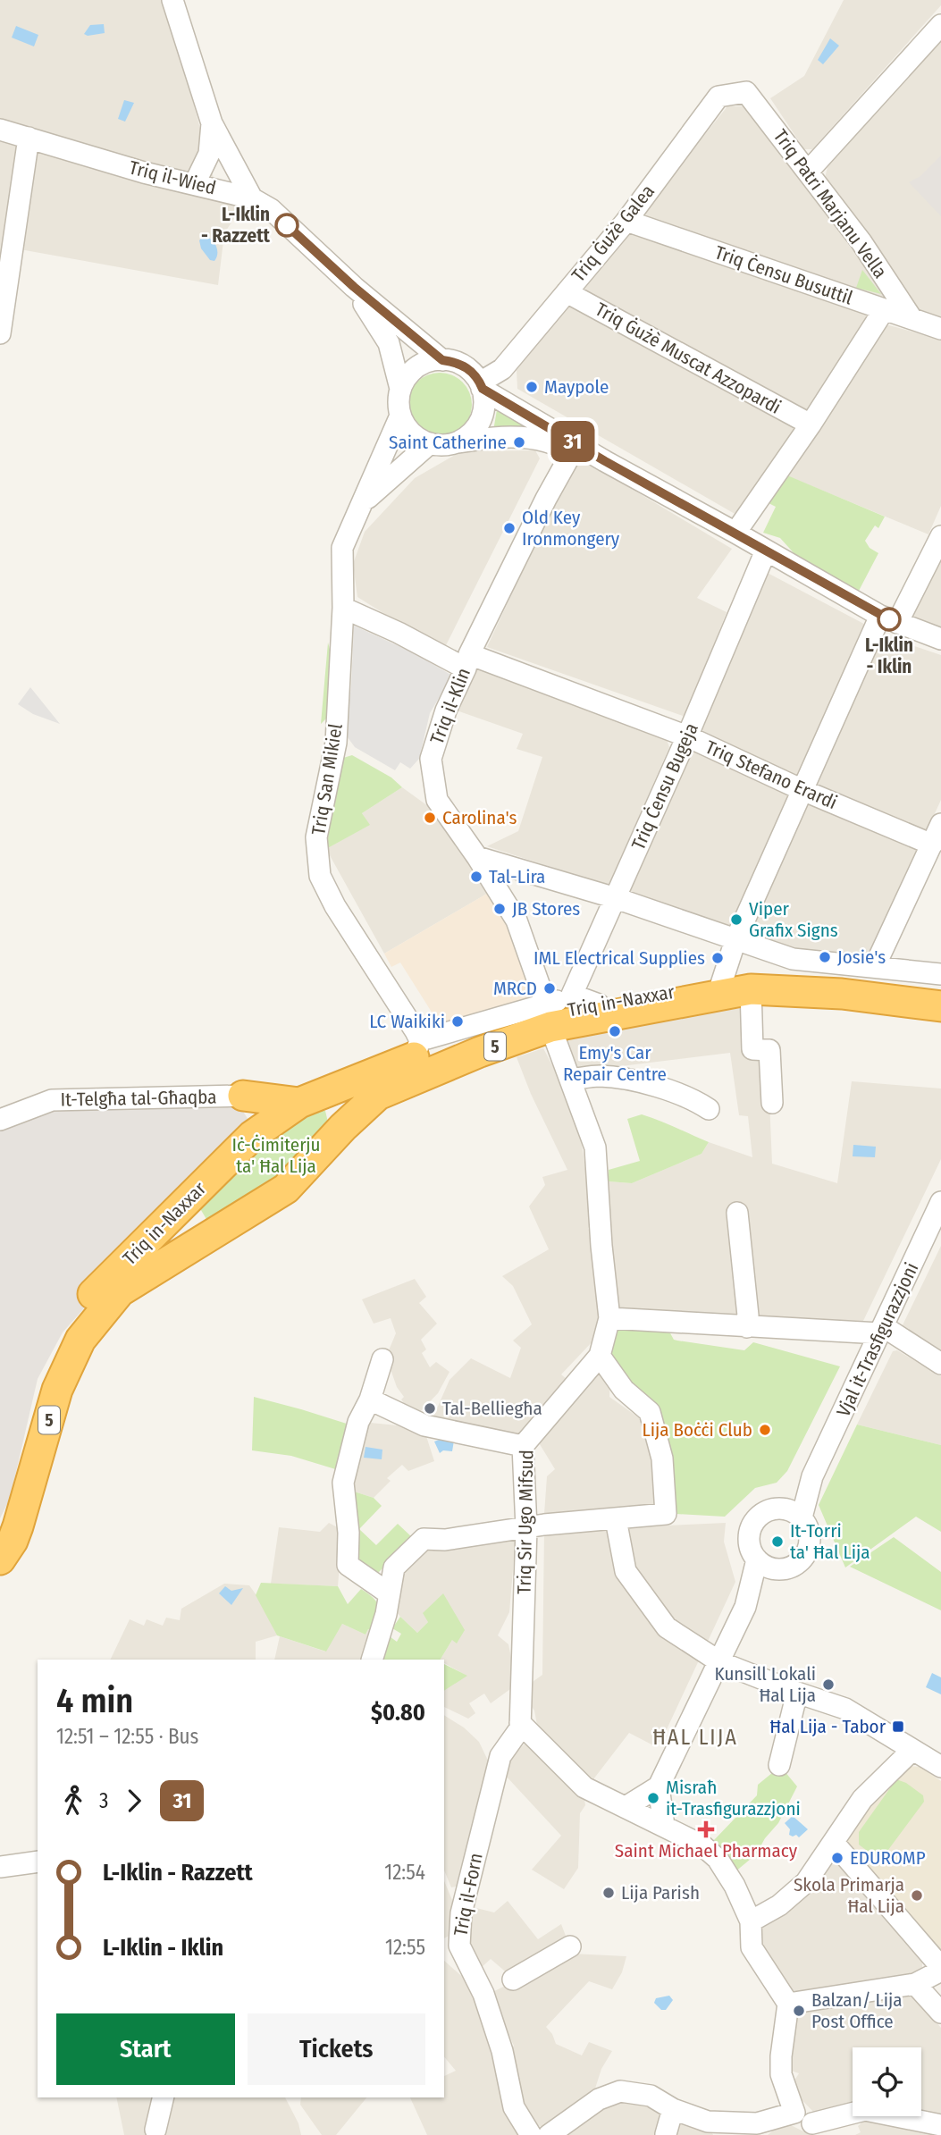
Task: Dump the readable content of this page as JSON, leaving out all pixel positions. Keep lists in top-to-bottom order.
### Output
{
  "streets": {
    "highway": ["Triq in-Naxxar", "5"],
    "street": [
      "Triq il-Wied",
      "Triq Patri Marjanu Vella",
      "Triq Ġużè Galea",
      "Triq Ċensu Busuttil",
      "Triq Ġużè Muscat Azzopardi",
      "Triq il-Klin",
      "Triq Stefano Erardi",
      "Triq San Mikiel",
      "Triq Ċensu Bugeja",
      "It-Telgħa tal-Għaqba",
      "Vjal it-Trasfigurazzjoni",
      "Triq Sir Ugo Mifsud",
      "Triq il-Forn"
    ]
  },
  "crossings": [
    ["Triq il-Wied", "Triq Ġużè Galea"],
    ["Triq il-Wied", "Triq San Mikiel"],
    ["Triq Patri Marjanu Vella", "Triq Ġużè Galea"],
    ["Triq Patri Marjanu Vella", "Triq Ċensu Busuttil"],
    ["Triq Ġużè Galea", "Triq Ċensu Busuttil"],
    ["Triq Ġużè Galea", "Triq Ġużè Muscat Azzopardi"],
    ["Triq Ġużè Galea", "Triq San Mikiel"],
    ["Triq il-Klin", "Triq Stefano Erardi"],
    ["Triq il-Klin", "Triq in-Naxxar"],
    ["Triq il-Klin", "Triq Sir Ugo Mifsud"],
    ["Triq Stefano Erardi", "Triq San Mikiel"],
    ["Triq Stefano Erardi", "Triq Ċensu Bugeja"],
    ["Triq San Mikiel", "Triq in-Naxxar"],
    ["Triq Ċensu Bugeja", "Triq in-Naxxar"],
    ["Triq in-Naxxar", "5"],
    ["Triq in-Naxxar", "Triq Sir Ugo Mifsud"],
    ["Triq Sir Ugo Mifsud", "Triq il-Forn"]
  ],
  "districts": ["ĦAL LIJA"],
  "parks": ["Iċ-Ċimiterju ta' Ħal Lija"],
  "places": {
    "other": [
      "L-Iklin - Razzett",
      "Maypole",
      "Saint Catherine",
      "Old Key Ironmongery",
      "L-Iklin - Iklin",
      "Carolina's",
      "Tal-Lira",
      "JB Stores",
      "Viper Grafix Signs",
      "Josie's",
      "IML Electrical Supplies",
      "MRCD",
      "LC Waikiki",
      "Emy's Car Repair Centre",
      "Tal-Belliegħa",
      "Lija Boċċi Club",
      "It-Torri ta' Ħal Lija",
      "Kunsill Lokali Ħal Lija",
      "Misraħ it-Trasfigurazzjoni",
      "EDUROMP",
      "Lija Parish",
      "Skola Primarja Ħal Lija",
      "Balzan/ Lija Post Office"
    ],
    "transit": ["Ħal Lija - Tabor"],
    "health": ["Saint Michael Pharmacy"]
  },
  "lines": ["bus line 31"],
  "page": {
    "on_map": "31",
    "heading": ["4 min", "12:51 – 12:55 · Bus", "$0.80"],
    "legs": ["3", "31"],
    "list": [
      {
        "name": "L-Iklin - Razzett",
        "value": "12:54"
      },
      {
        "name": "L-Iklin - Iklin",
        "value": "12:55"
      }
    ],
    "buttons": ["Start", "Tickets"]
  }
}
